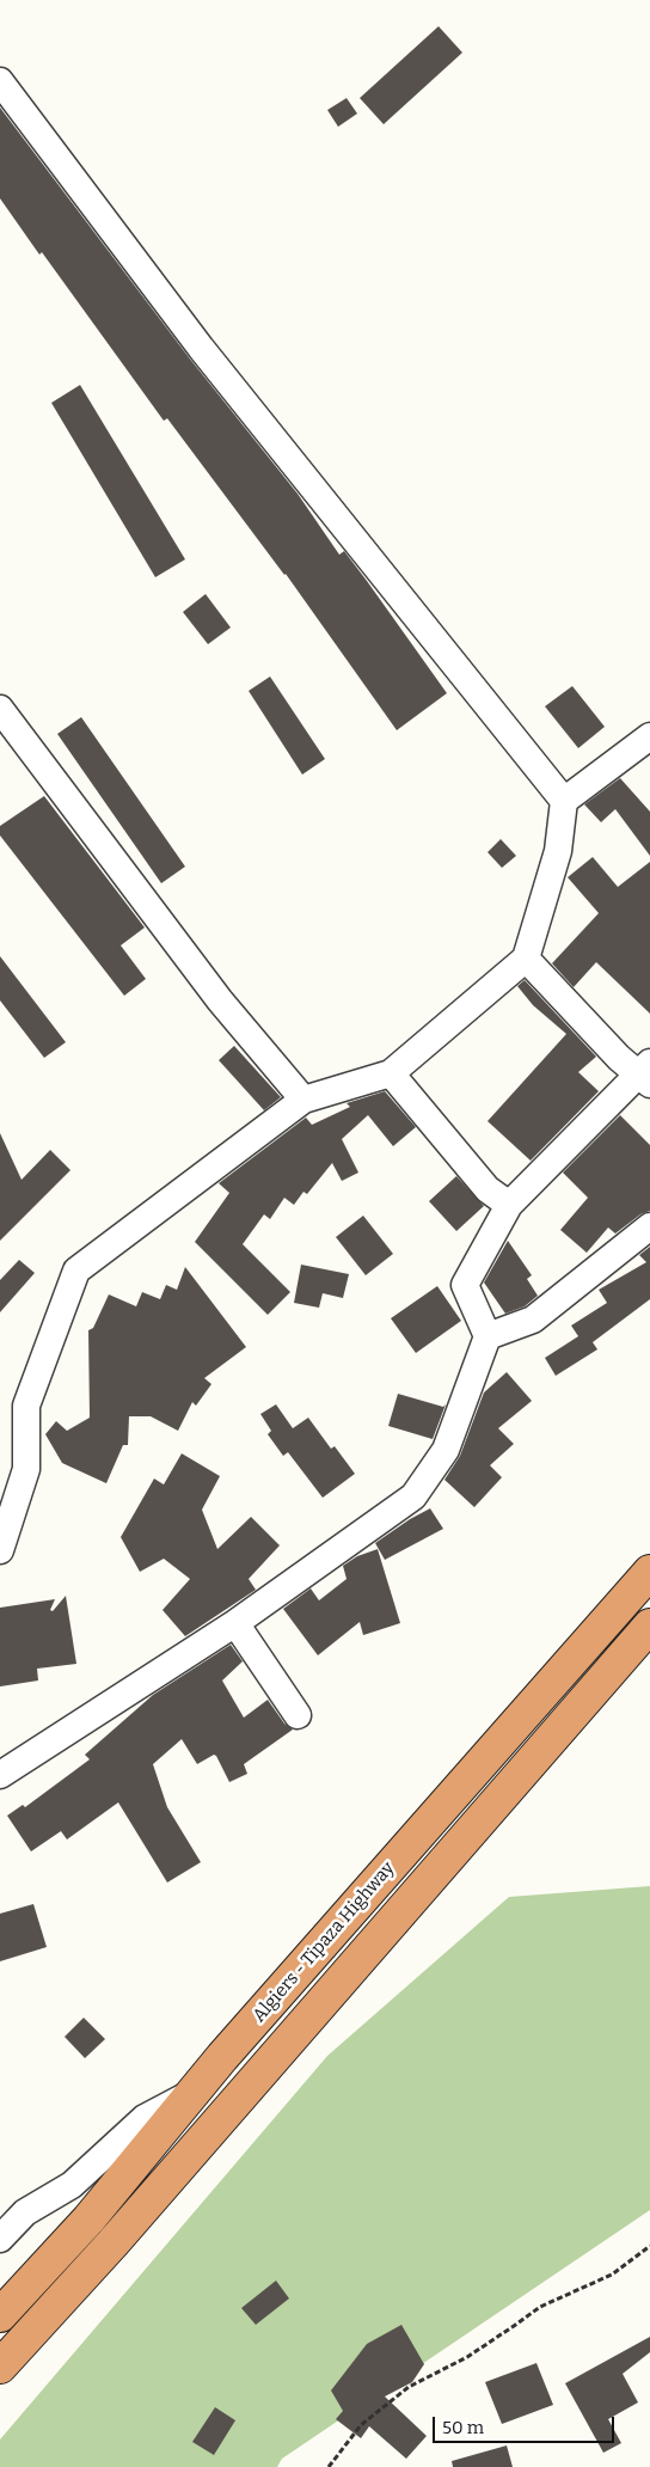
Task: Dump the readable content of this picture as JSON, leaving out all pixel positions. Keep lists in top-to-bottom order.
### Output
{
  "streets": {
    "highway": ["Algiers - Tipaza Highway"]
  },
  "scale_bar": "50 m"
}
